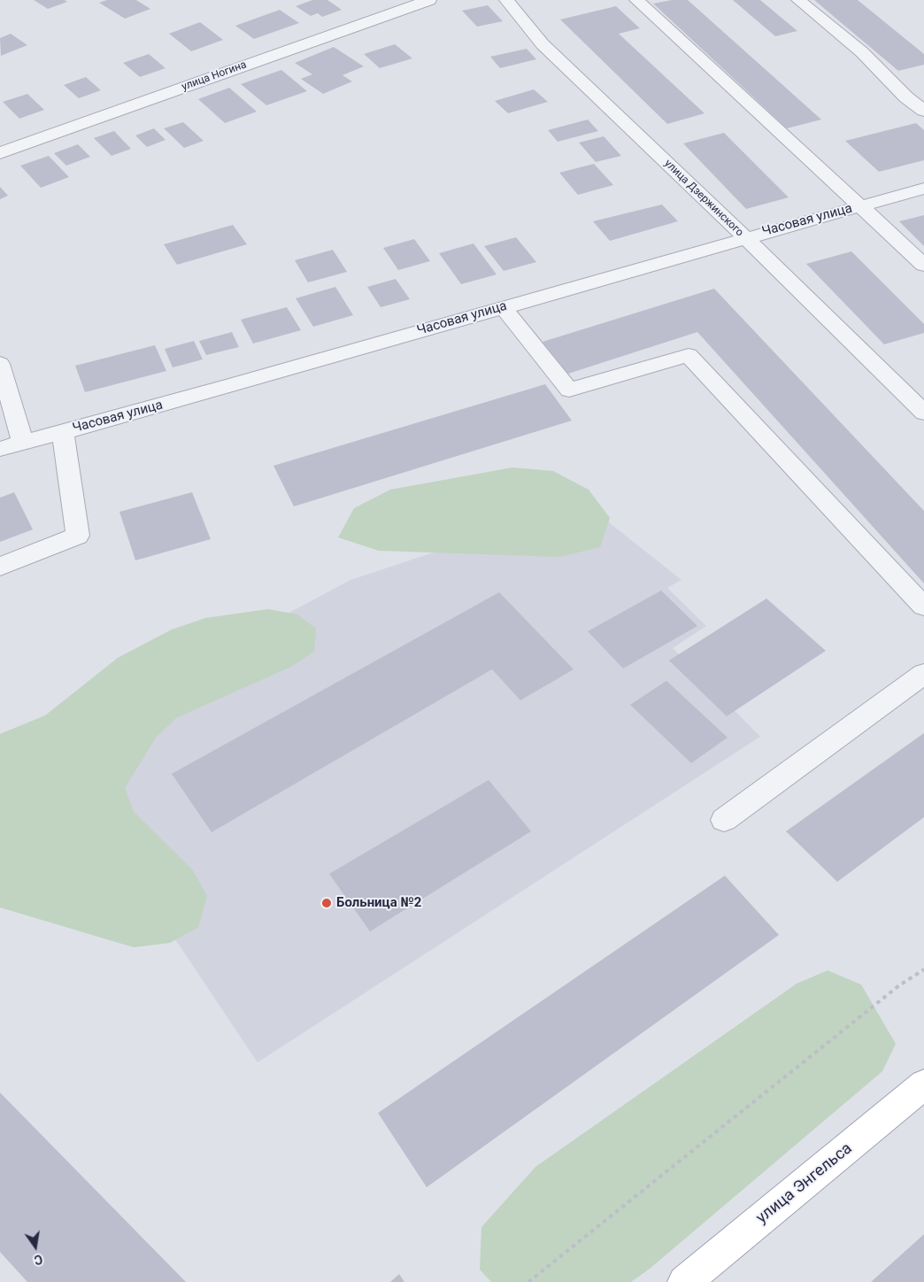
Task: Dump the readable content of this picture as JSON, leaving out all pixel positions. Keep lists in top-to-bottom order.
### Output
{
  "streets": {
    "main road": ["улица Энгельса"],
    "street": ["улица Ногина", "улица Дзержинского", "Часовая улица"]
  },
  "crossings": [
    ["улица Дзержинского", "Часовая улица"]
  ],
  "places": ["Больница №2"],
  "north": "bottom"
}
